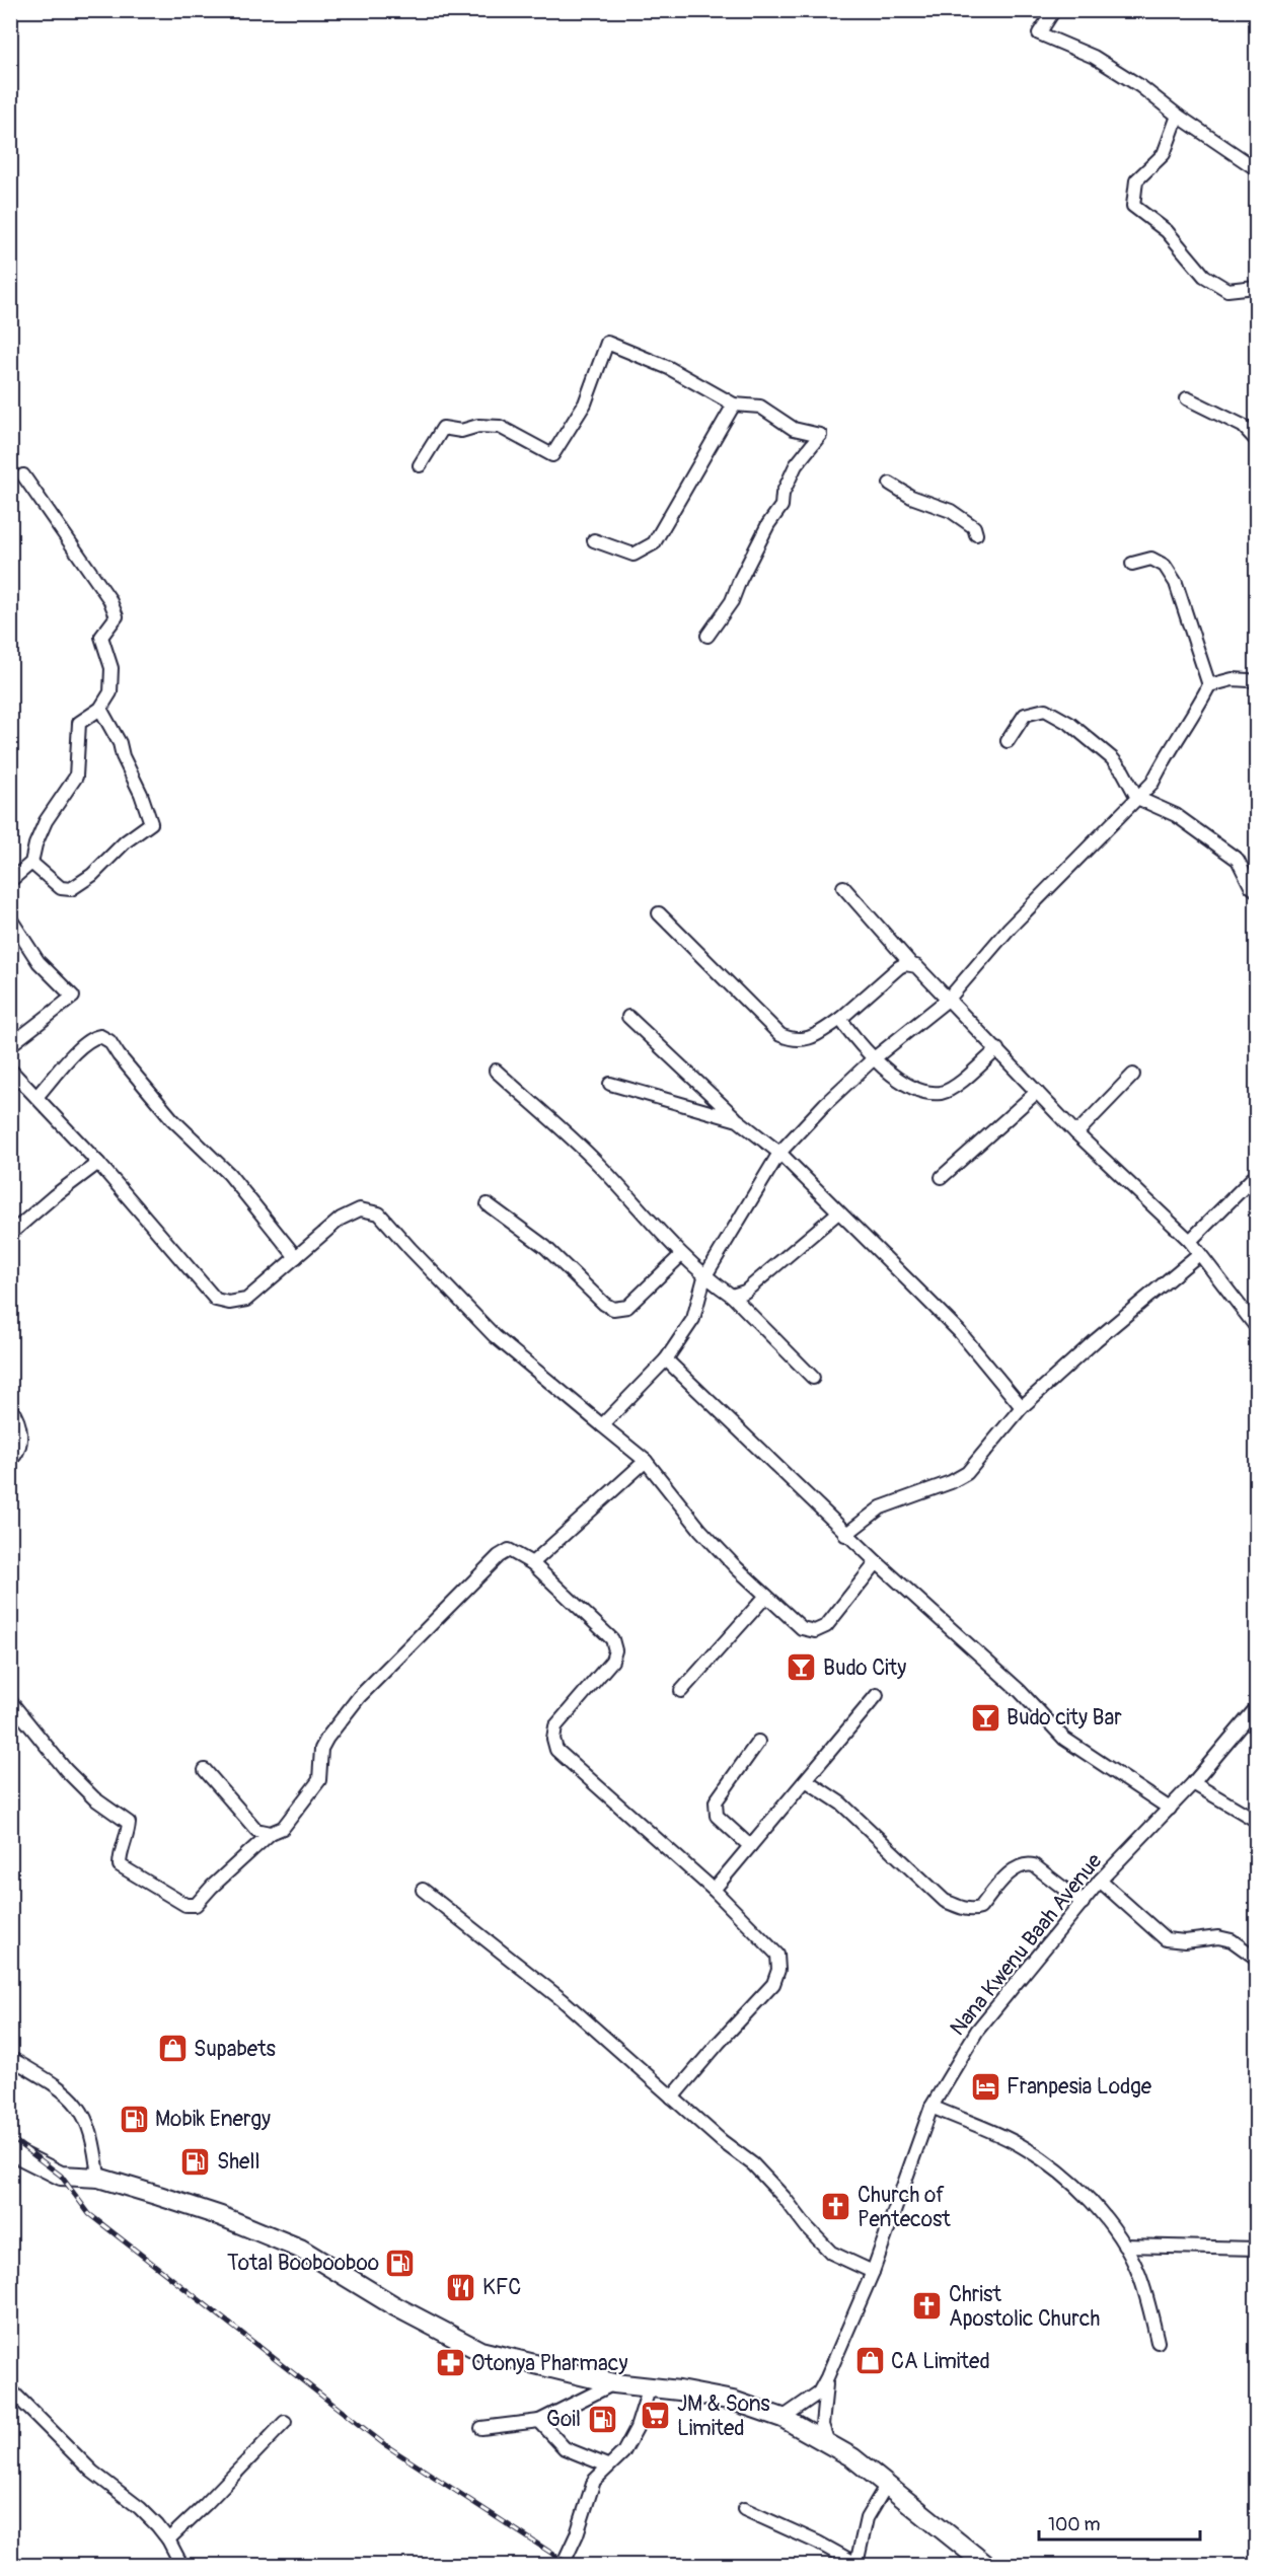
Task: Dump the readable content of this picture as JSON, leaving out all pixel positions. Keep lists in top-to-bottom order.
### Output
{
  "streets": {
    "street": ["Nana Kwenu Baah Avenue"]
  },
  "places": {
    "bar": ["Budo City", "Budo city Bar"],
    "shop": ["Supabets", "CA Limited"],
    "hotel": ["Franpesia Lodge"],
    "fuel station": [
      "Mobik Energy",
      "Shell",
      "Total Boobooboo",
      "Goil"
    ],
    "church": ["Church of Pentecost", "Christ Apostolic Church"],
    "restaurant": ["KFC"],
    "pharmacy": ["Otonya Pharmacy"],
    "supermarket": ["JM & Sons Limited"]
  },
  "scale_bar": "100 m"
}
